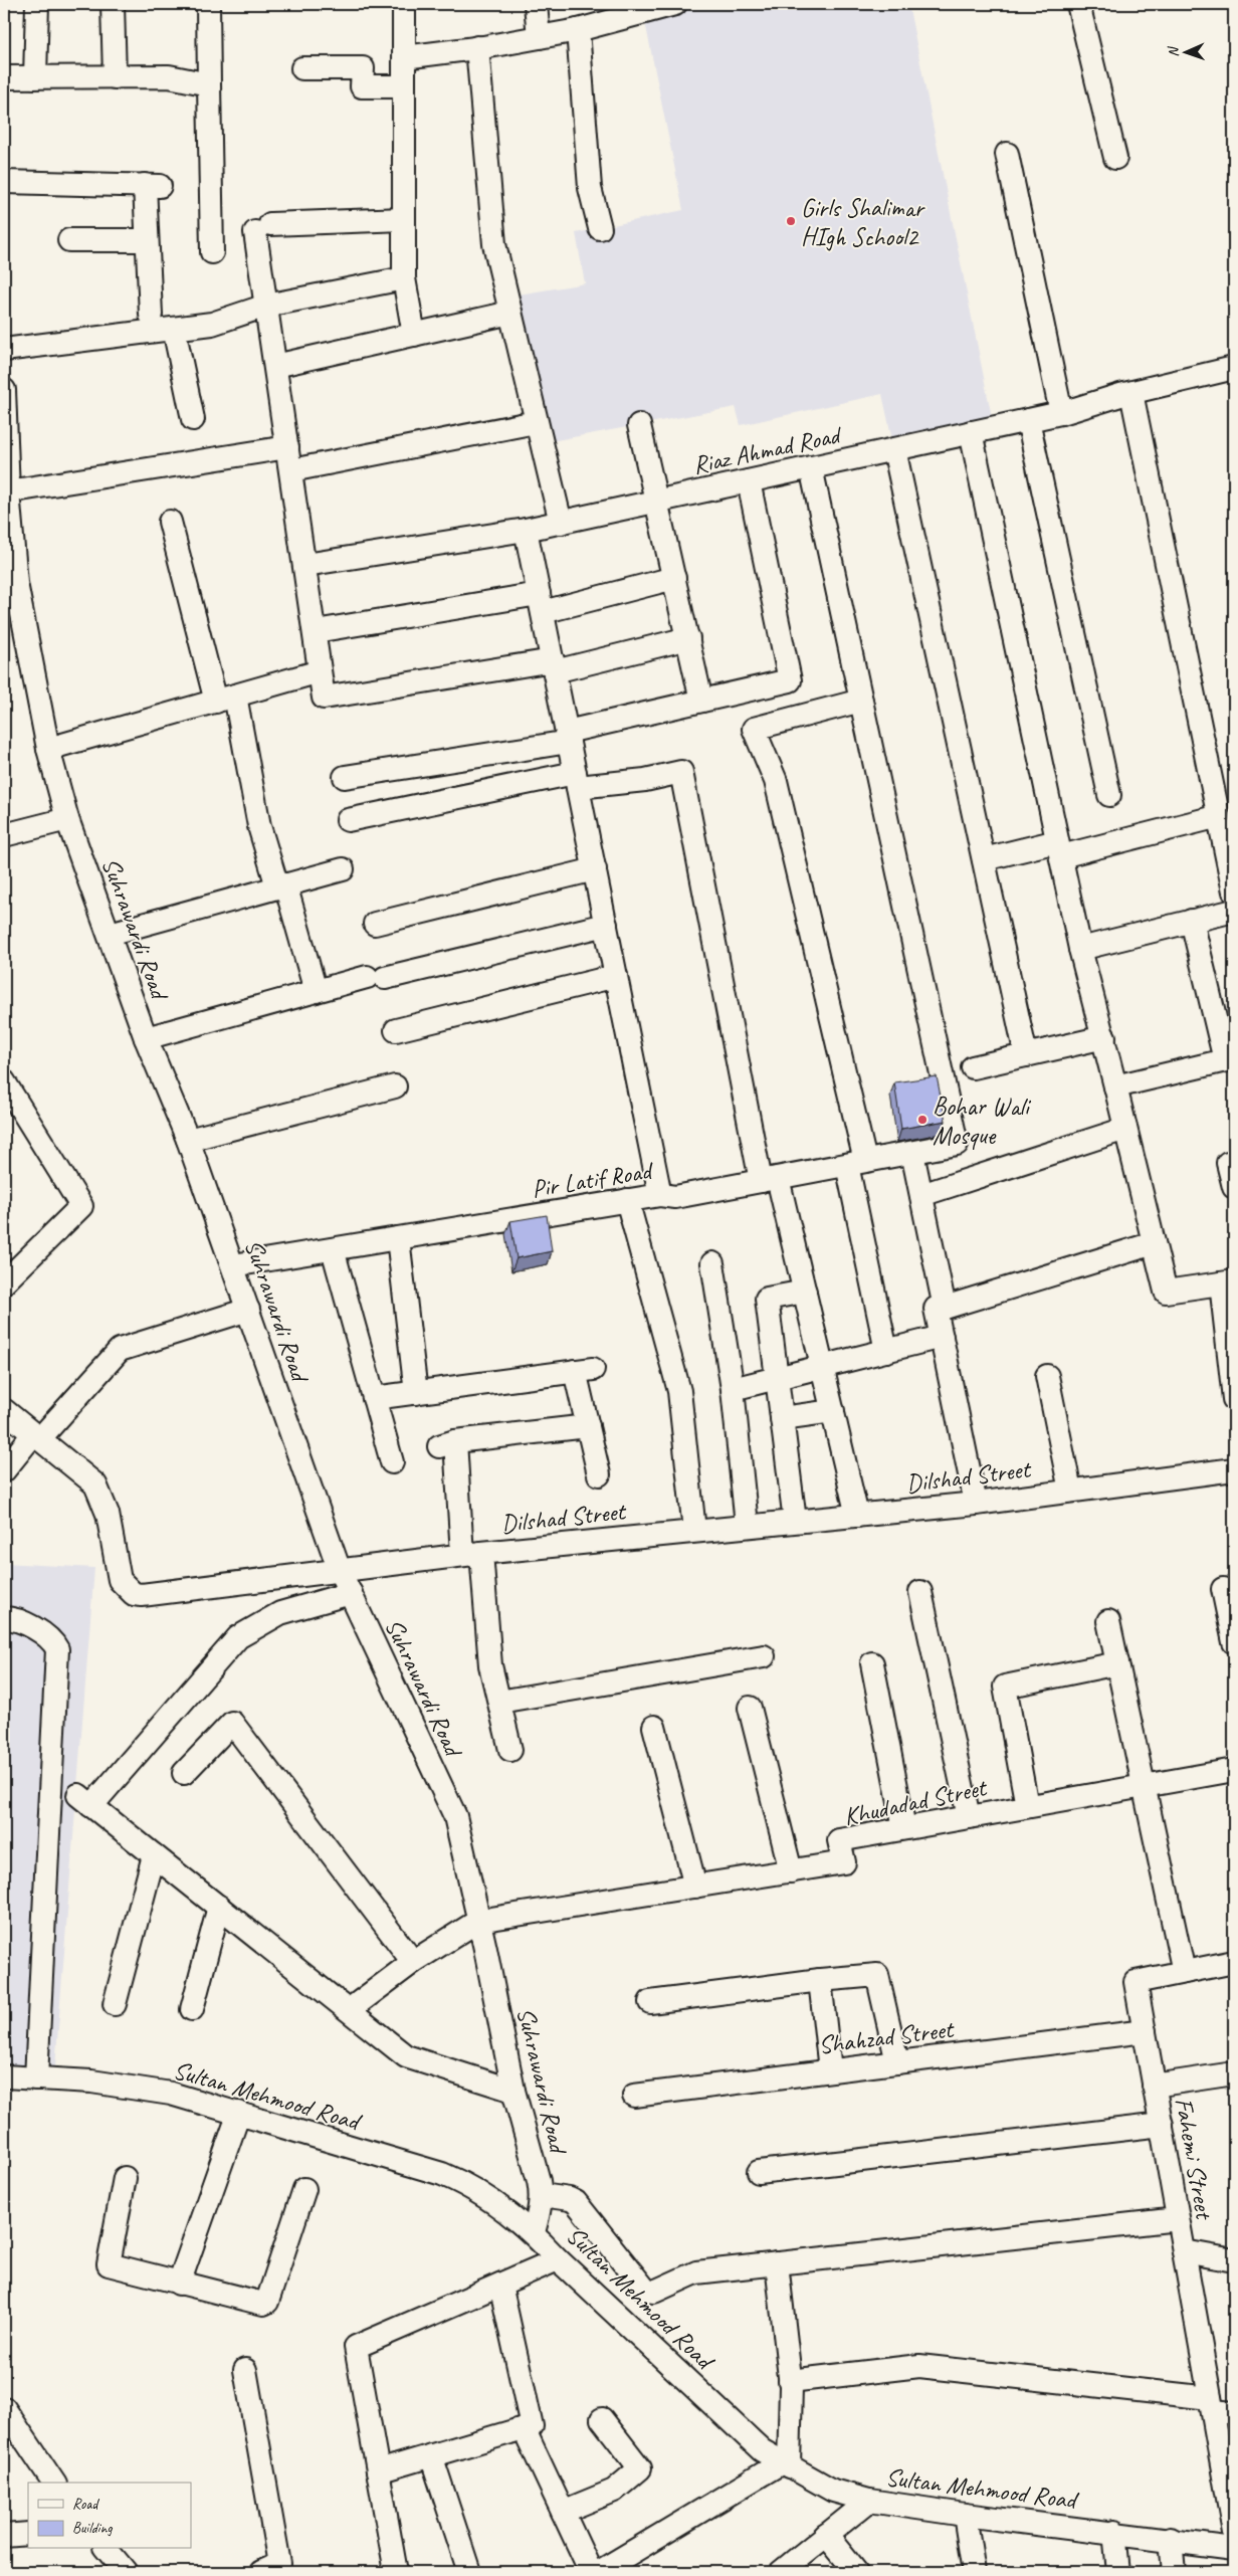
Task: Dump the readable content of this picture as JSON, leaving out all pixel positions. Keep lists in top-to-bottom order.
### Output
{
  "streets": {
    "street": [
      "Riaz Ahmad Road",
      "Suhrawardi Road",
      "Pir Latif Road",
      "Dilshad Street",
      "Khudadad Street",
      "Shahzad Street",
      "Sultan Mehmood Road",
      "Fahemi Street"
    ]
  },
  "crossings": [
    ["Suhrawardi Road", "Pir Latif Road"],
    ["Suhrawardi Road", "Dilshad Street"],
    ["Suhrawardi Road", "Khudadad Street"],
    ["Suhrawardi Road", "Sultan Mehmood Road"],
    ["Shahzad Street", "Fahemi Street"]
  ],
  "places": ["Girls Shalimar HIgh School2", "Bohar Wali Mosque"],
  "legend": ["Road", "Building"],
  "north": "left"
}
